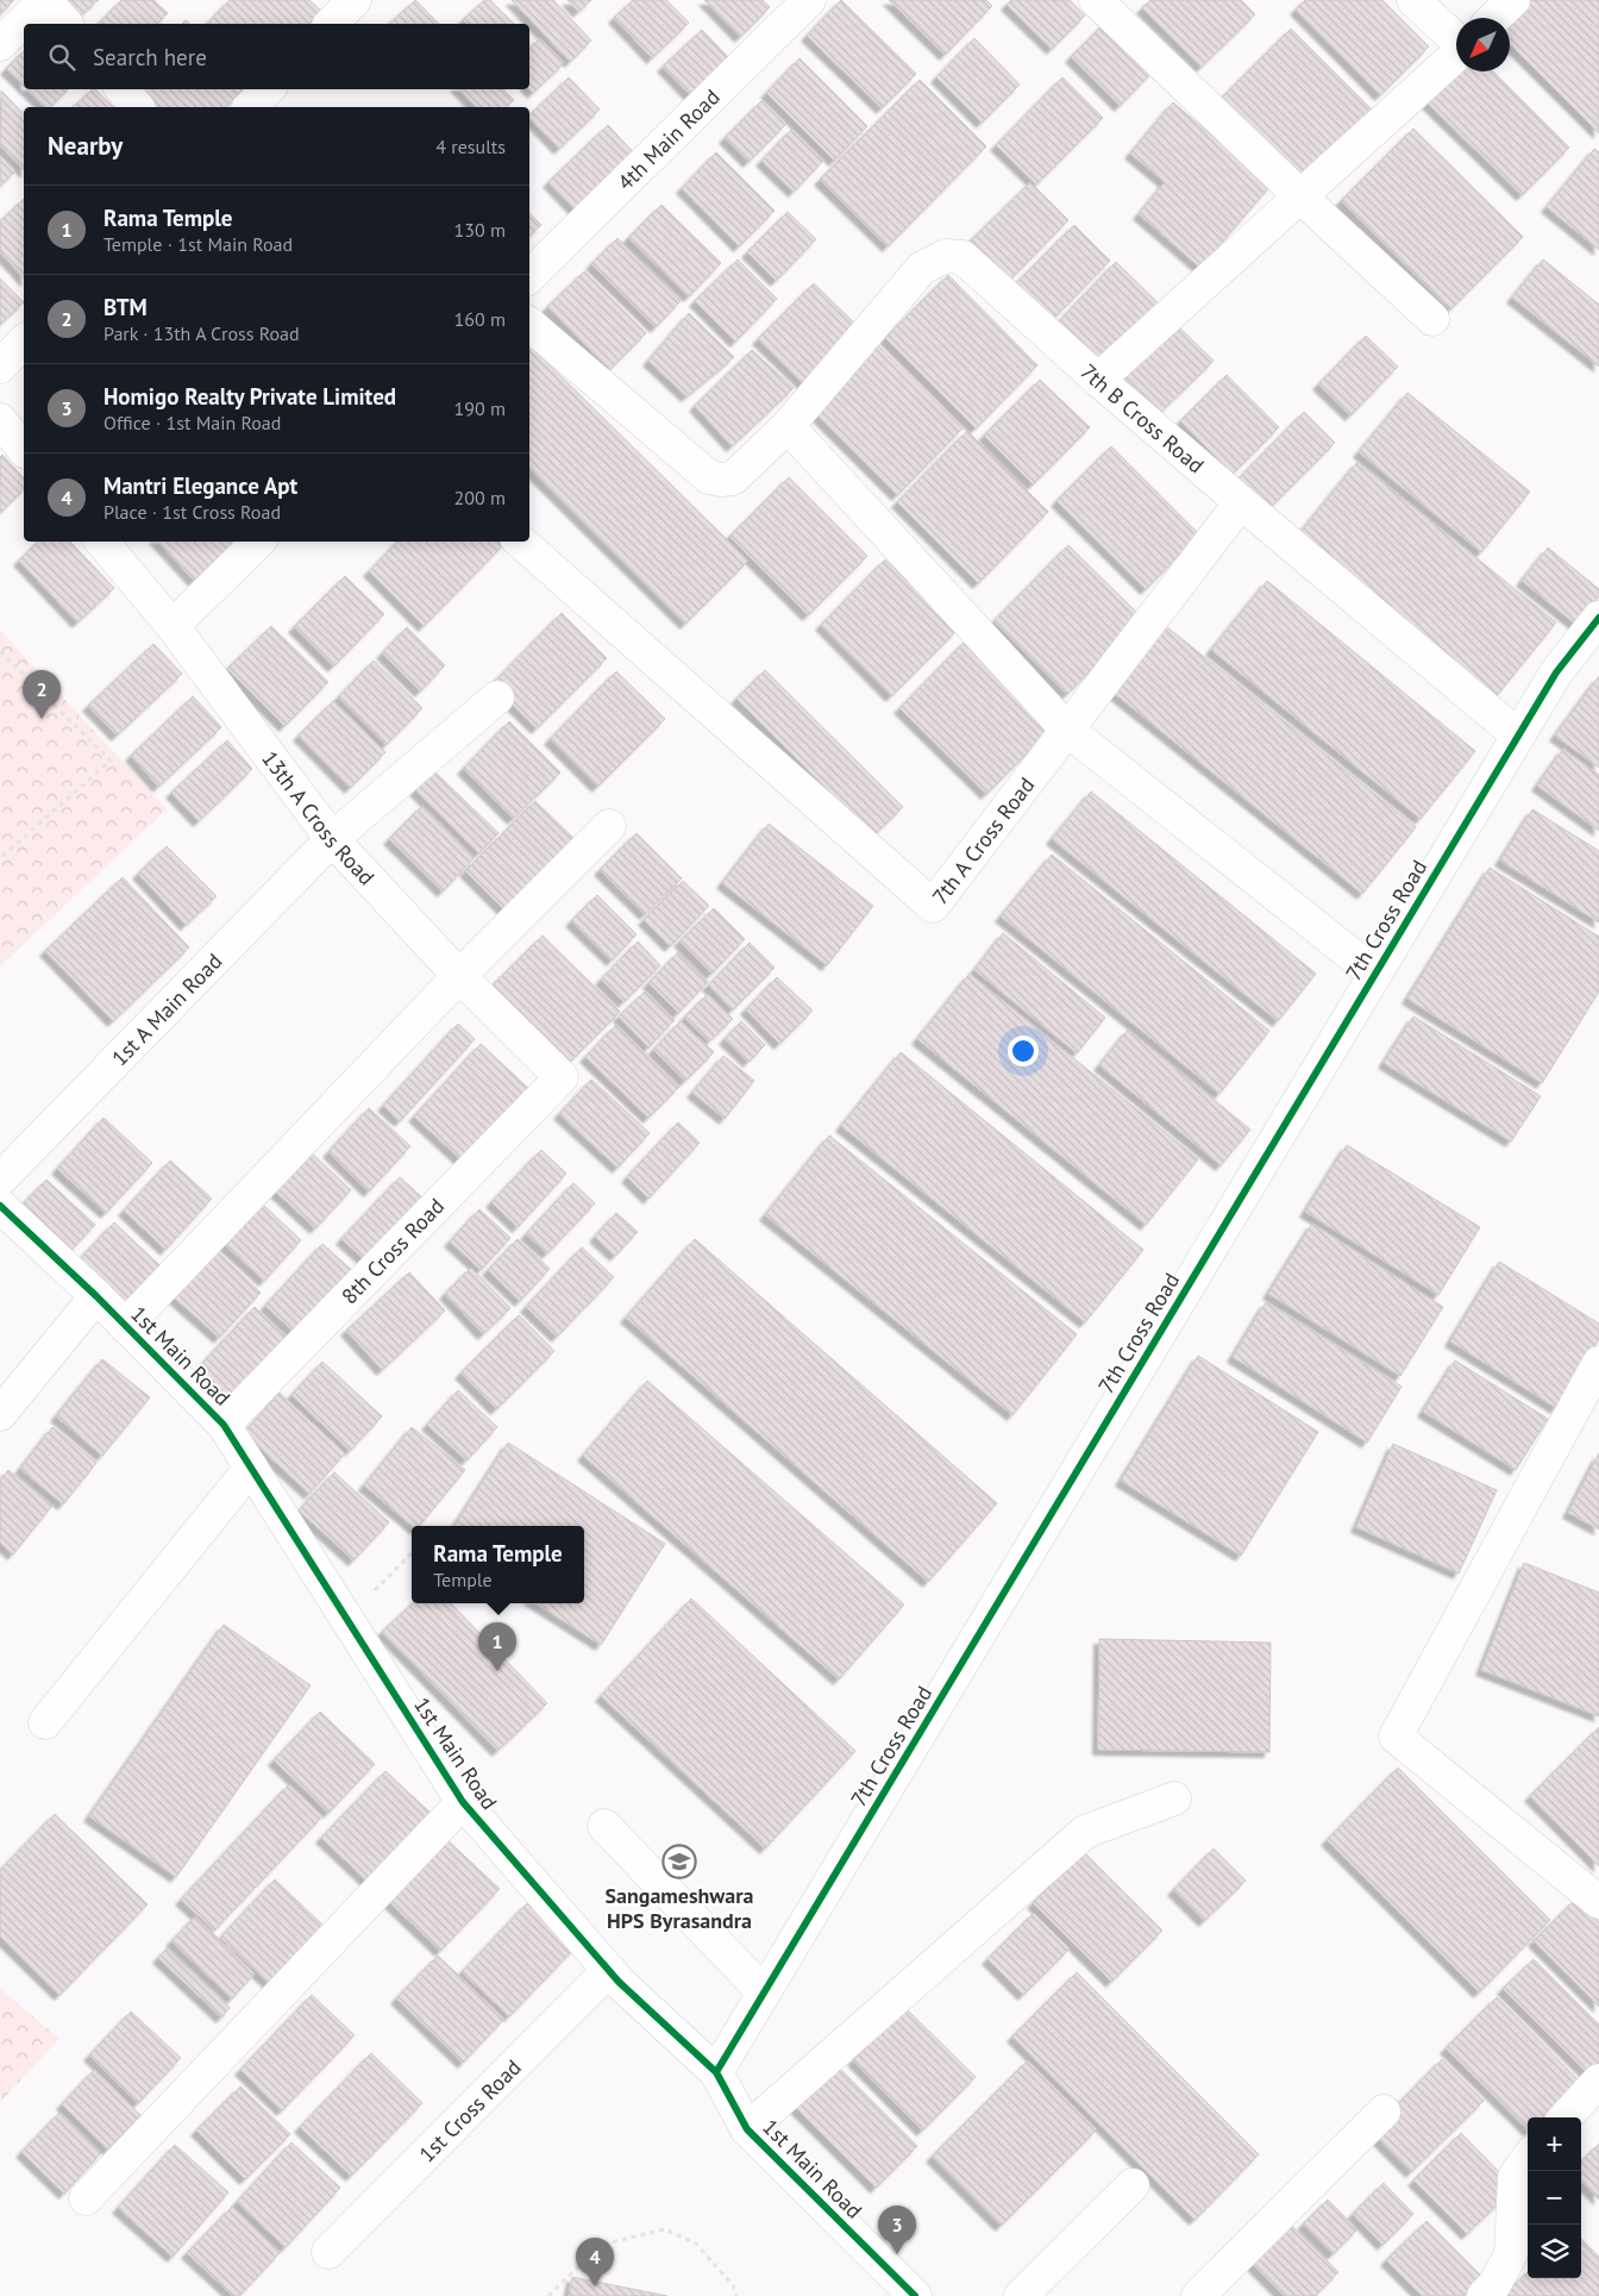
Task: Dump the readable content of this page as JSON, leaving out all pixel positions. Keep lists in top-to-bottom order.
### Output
{
  "streets": {
    "street": [
      "4th Main Road",
      "7th B Cross Road",
      "13th A Cross Road",
      "7th A Cross Road",
      "7th Cross Road",
      "1st A Main Road",
      "8th Cross Road",
      "1st Main Road",
      "1st Cross Road"
    ]
  },
  "crossings": [
    ["7th B Cross Road", "7th Cross Road"],
    ["13th A Cross Road", "1st A Main Road"],
    ["13th A Cross Road", "8th Cross Road"],
    ["7th Cross Road", "1st Main Road"],
    ["8th Cross Road", "1st Main Road"],
    ["1st Main Road", "1st Cross Road"]
  ],
  "places": {
    "school or university": ["Sangameshwara HPS Byrasandra"]
  },
  "north": "bottom left",
  "page": {
    "search": "Search here",
    "heading": ["Nearby", "4 results"],
    "list": [
      {
        "mark": "1",
        "name": "Rama Temple",
        "note": "Temple · 1st Main Road",
        "value": "130 m"
      },
      {
        "mark": "2",
        "name": "BTM",
        "note": "Park · 13th A Cross Road",
        "value": "160 m"
      },
      {
        "mark": "3",
        "name": "Homigo Realty Private Limited",
        "note": "Office · 1st Main Road",
        "value": "190 m"
      },
      {
        "mark": "4",
        "name": "Mantri Elegance Apt",
        "note": "Place · 1st Cross Road",
        "value": "200 m"
      }
    ],
    "pins": [
      "2",
      "1",
      "3",
      "4"
    ],
    "popup": ["Rama Temple", "Temple"],
    "map_buttons": ["+", "−"]
  }
}
